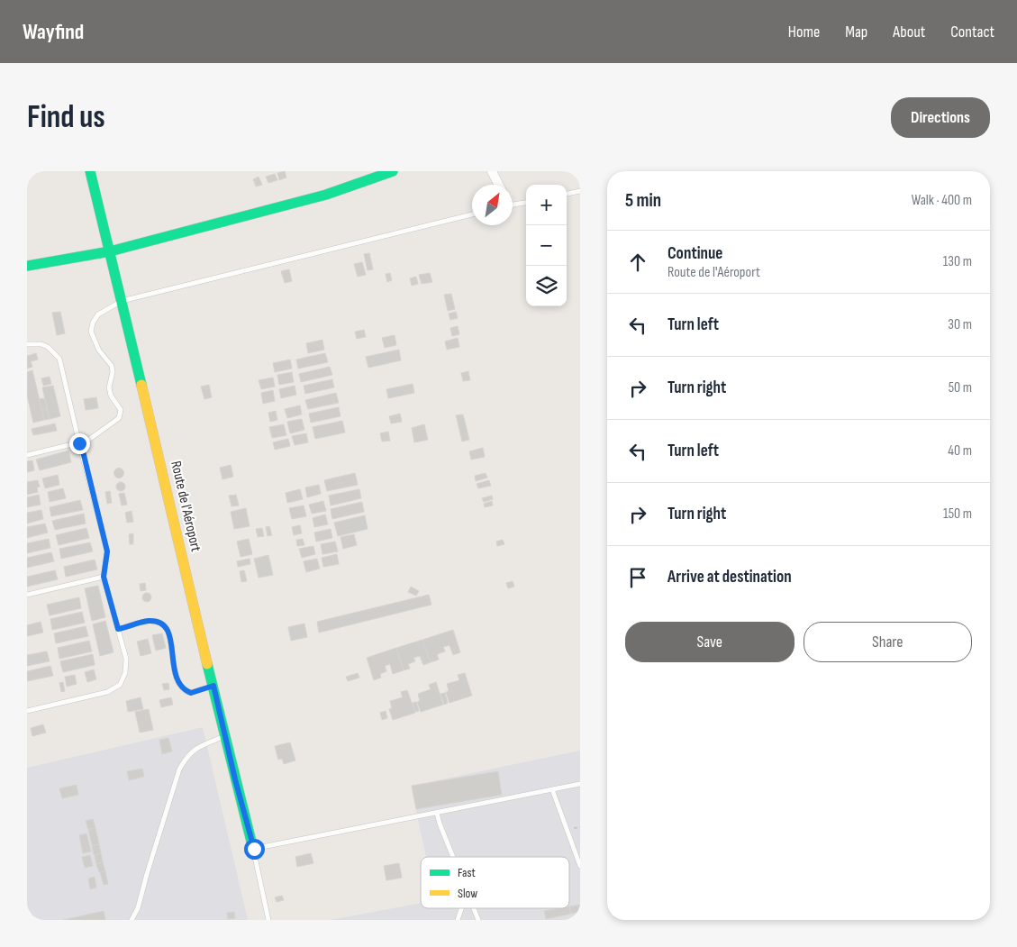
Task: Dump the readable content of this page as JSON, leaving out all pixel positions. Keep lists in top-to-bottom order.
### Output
{
  "streets": {
    "street": ["Route de l'Aéroport"]
  },
  "legend": ["Fast", "Slow"],
  "north": "top right",
  "page": {
    "header": "Wayfind",
    "nav": [
      "Home",
      "Map",
      "About",
      "Contact"
    ],
    "buttons": [
      "Directions",
      ["Save", "Share"]
    ],
    "title": "Find us",
    "heading": ["5 min", "Walk · 400 m"],
    "map_buttons": ["+", "−"],
    "list": [
      ["Continue", "Route de l'Aéroport", "130 m"],
      ["Turn left", "30 m"],
      ["Turn right", "50 m"],
      ["Turn left", "40 m"],
      ["Turn right", "150 m"],
      "Arrive at destination"
    ]
  }
}
